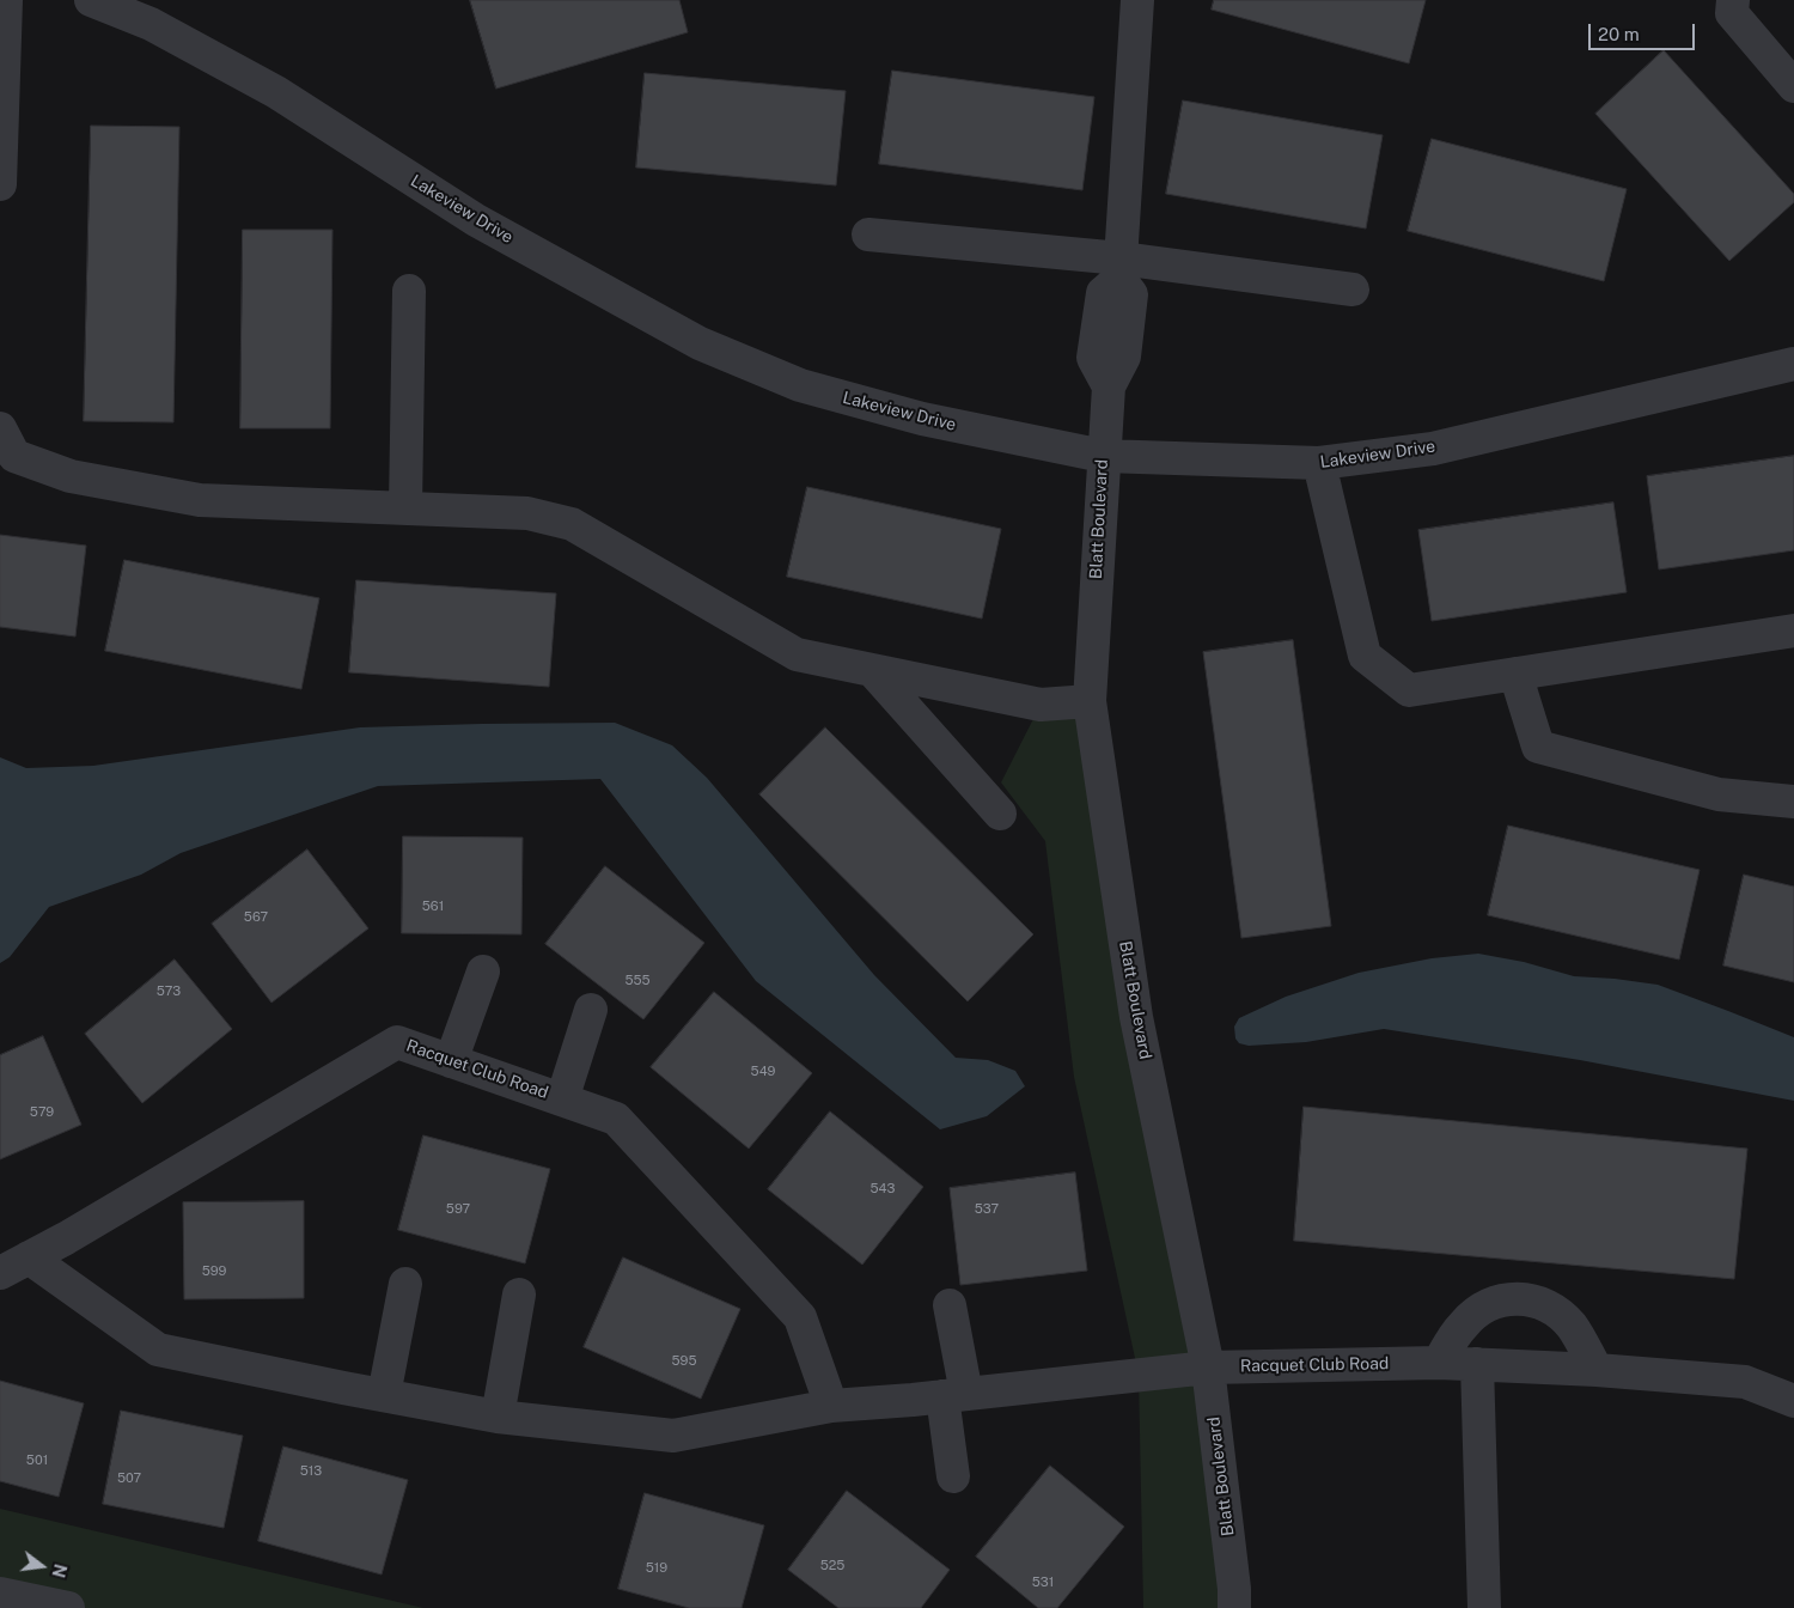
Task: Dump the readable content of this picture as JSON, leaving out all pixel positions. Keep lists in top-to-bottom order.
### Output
{
  "streets": {
    "street": ["Lakeview Drive", "Blatt Boulevard", "Racquet Club Road"]
  },
  "crossings": [
    ["Lakeview Drive", "Blatt Boulevard"],
    ["Blatt Boulevard", "Racquet Club Road"]
  ],
  "house_numbers": [
    "561",
    "567",
    "555",
    "573",
    "549",
    "579",
    "543",
    "597",
    "537",
    "599",
    "595",
    "501",
    "513",
    "507",
    "525",
    "519",
    "531"
  ],
  "scale_bar": "20 m",
  "north": "right"
}
